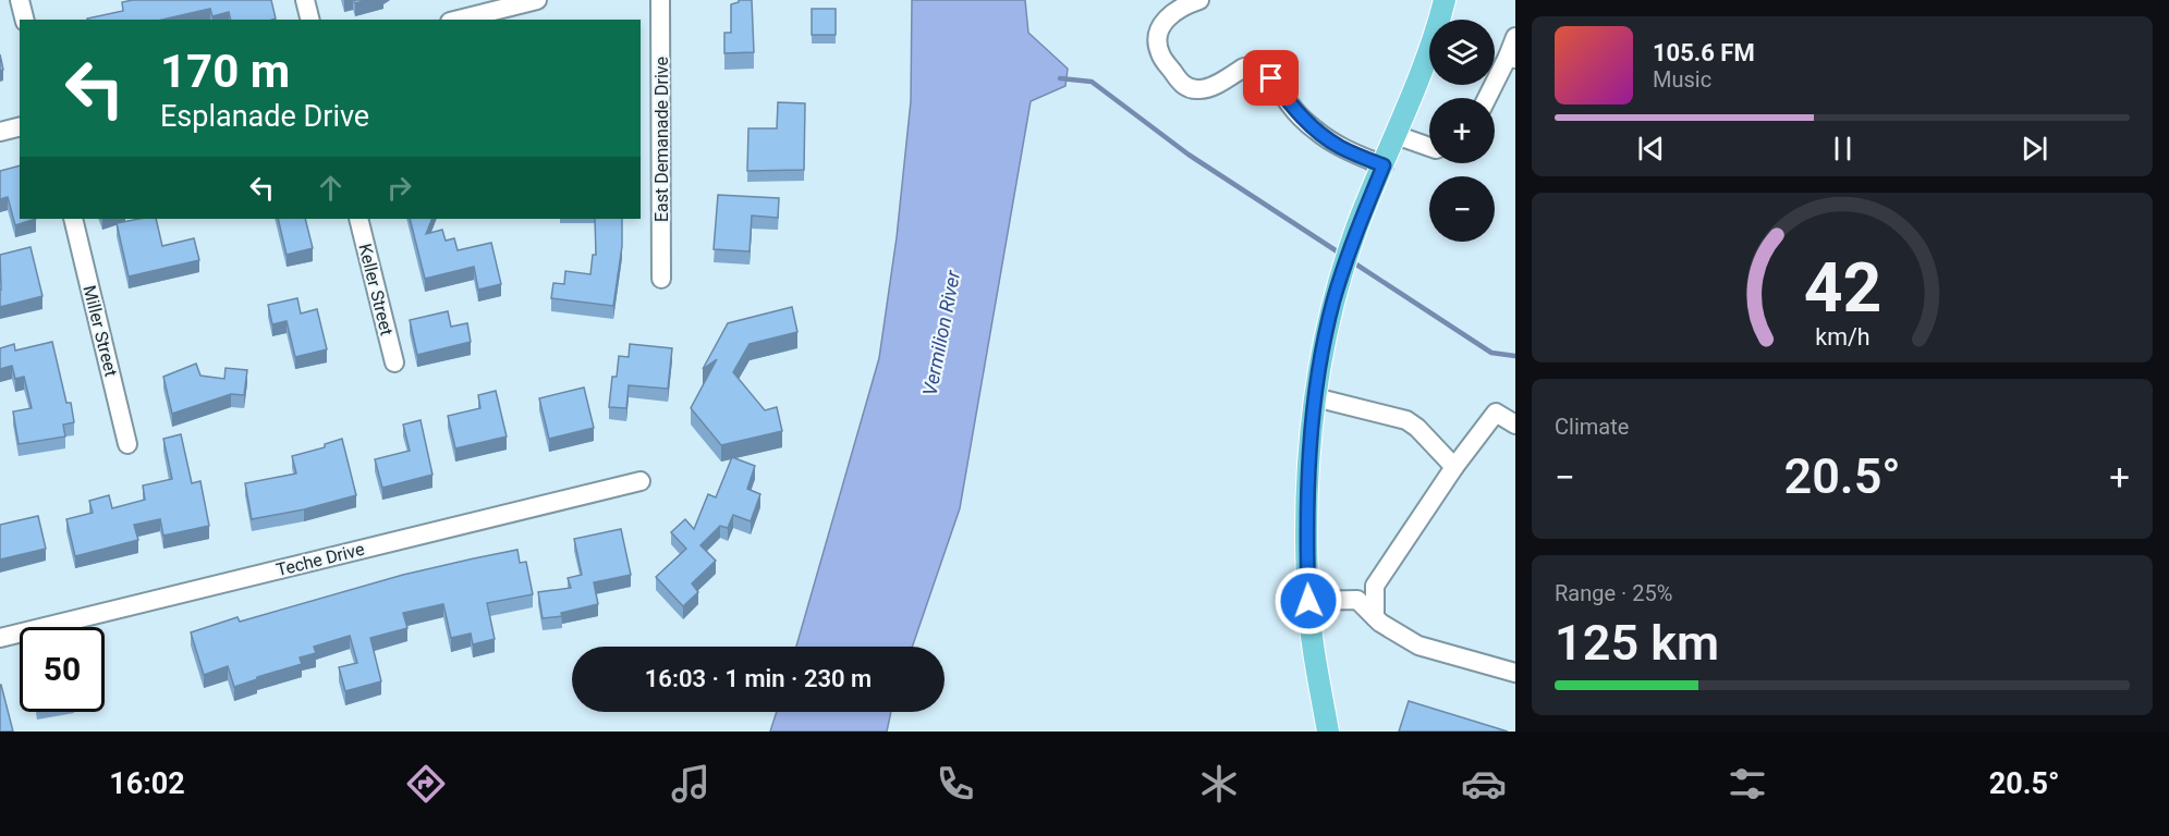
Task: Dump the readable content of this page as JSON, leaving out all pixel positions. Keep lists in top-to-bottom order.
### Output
{
  "streets": {
    "street": [
      "East Demanade Drive",
      "Keller Street",
      "Miller Street",
      "Teche Drive"
    ]
  },
  "water": ["Vermilion River"],
  "page": {
    "map_buttons": ["+", "−"],
    "turn": ["170 m", "Esplanade Drive"],
    "song": ["105.6 FM", "Music"],
    "tile": [
      "Climate",
      ["Range · 25%", "125 km"]
    ],
    "heat": ["−", "20.5°", "+"],
    "limit": "50",
    "trip": "16:03 · 1 min · 230 m",
    "tabs": ["16:02", "20.5°"],
    "gauge": ["42", "km/h"]
  }
}
